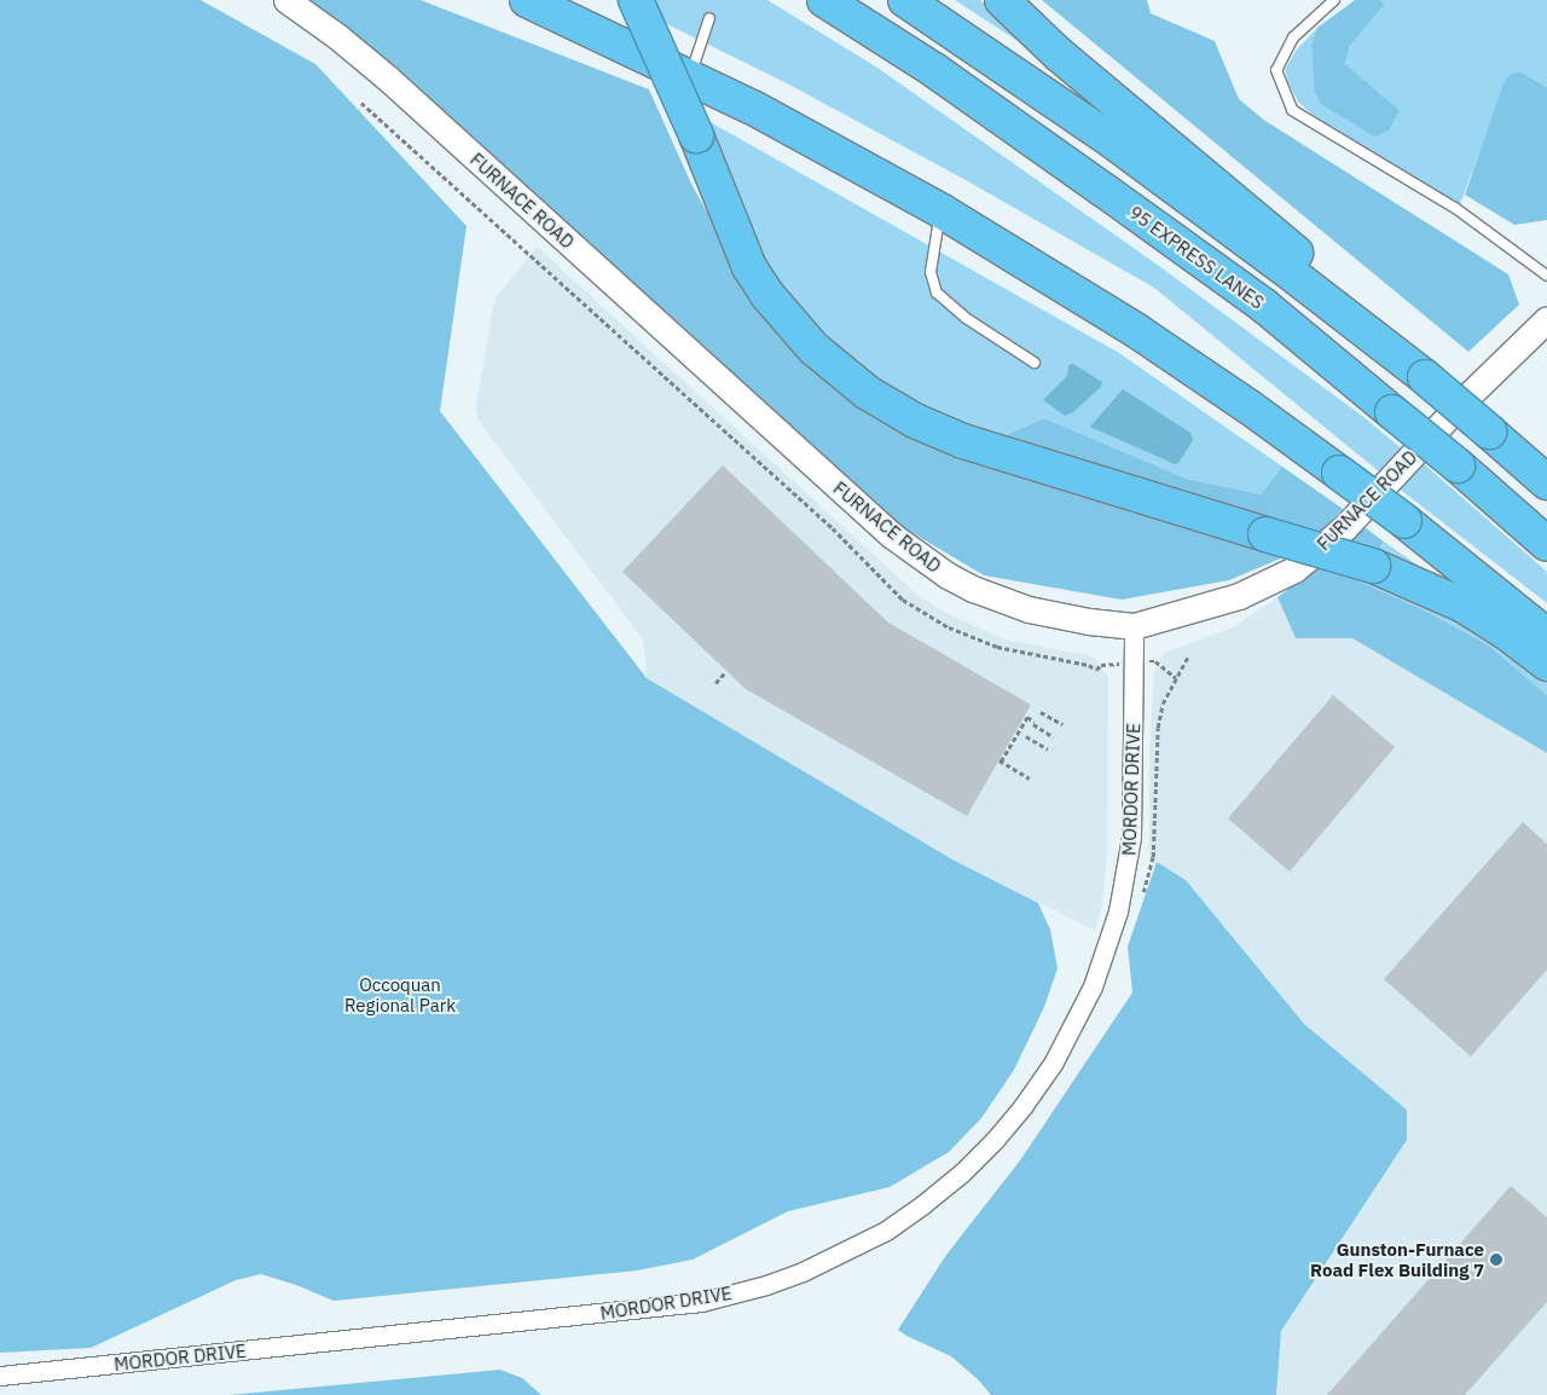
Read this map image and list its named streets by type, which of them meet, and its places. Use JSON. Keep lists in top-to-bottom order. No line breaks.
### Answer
{"streets":{"highway":["95 EXPRESS LANES"],"main road":["FURNACE ROAD"],"street":["MORDOR DRIVE"]},"crossings":[["FURNACE ROAD","MORDOR DRIVE"]],"parks":["Occoquan Regional Park"],"places":["Gunston-Furnace Road Flex Building 7"]}
